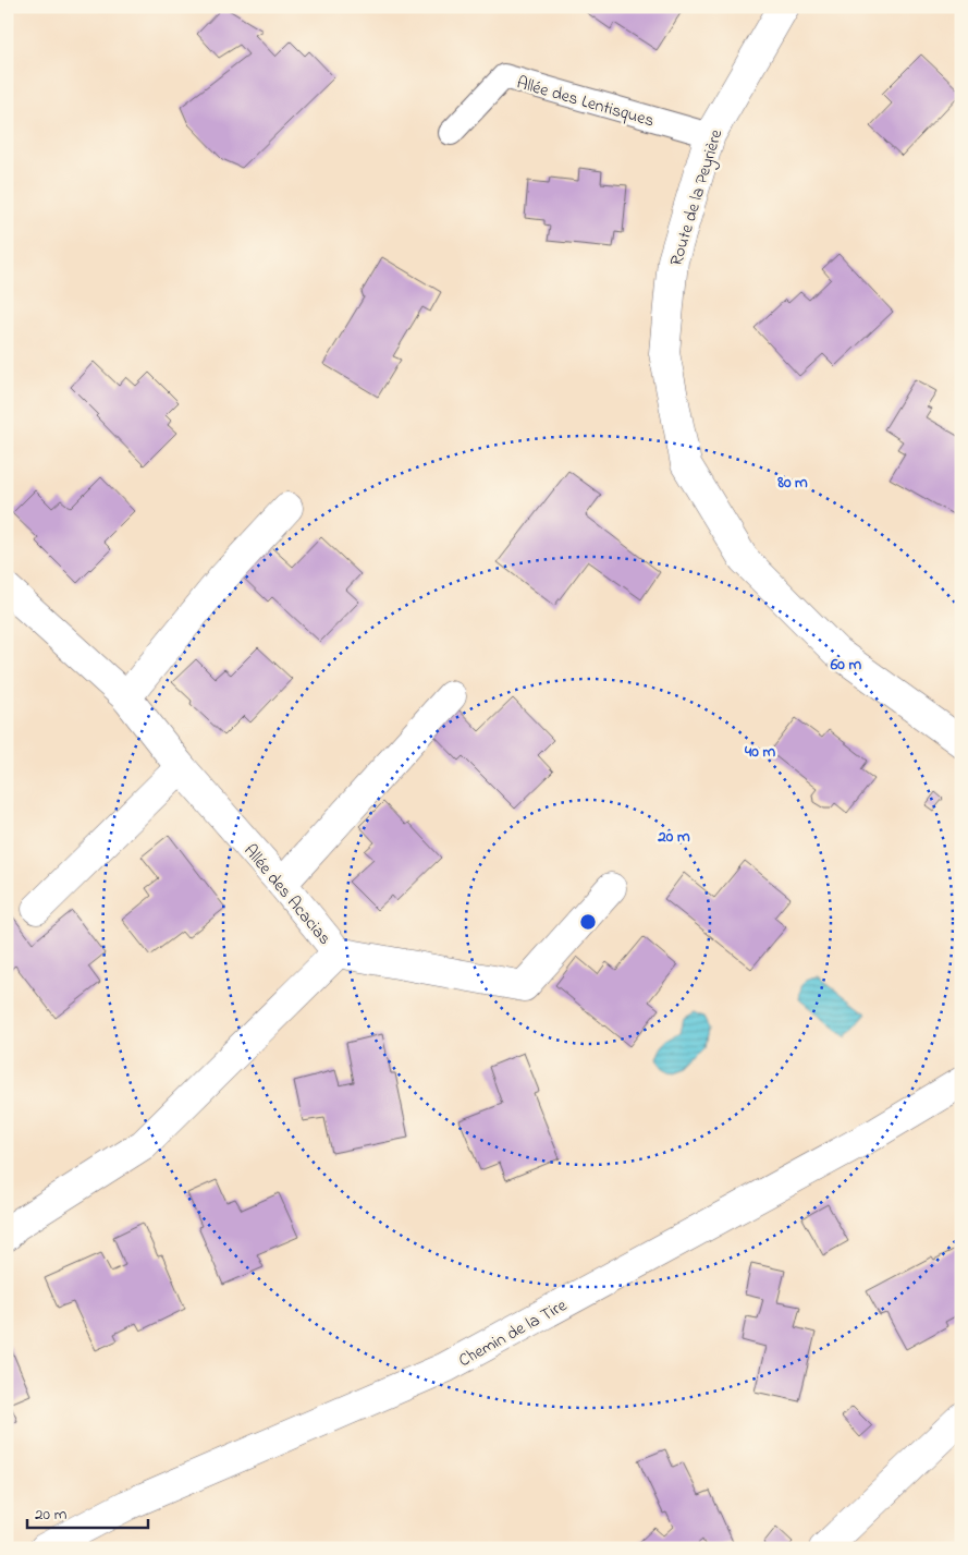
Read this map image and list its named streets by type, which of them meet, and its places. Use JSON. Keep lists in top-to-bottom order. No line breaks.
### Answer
{"streets":{"street":["Route de la Peyrière","Allée des Acacias","Chemin de la Tire"],"lane":["Allée des Lentisques"]},"crossings":[["Allée des Lentisques","Route de la Peyrière"]],"scale_bar":"20 m","rings":["80 m","60 m","40 m","20 m"]}
